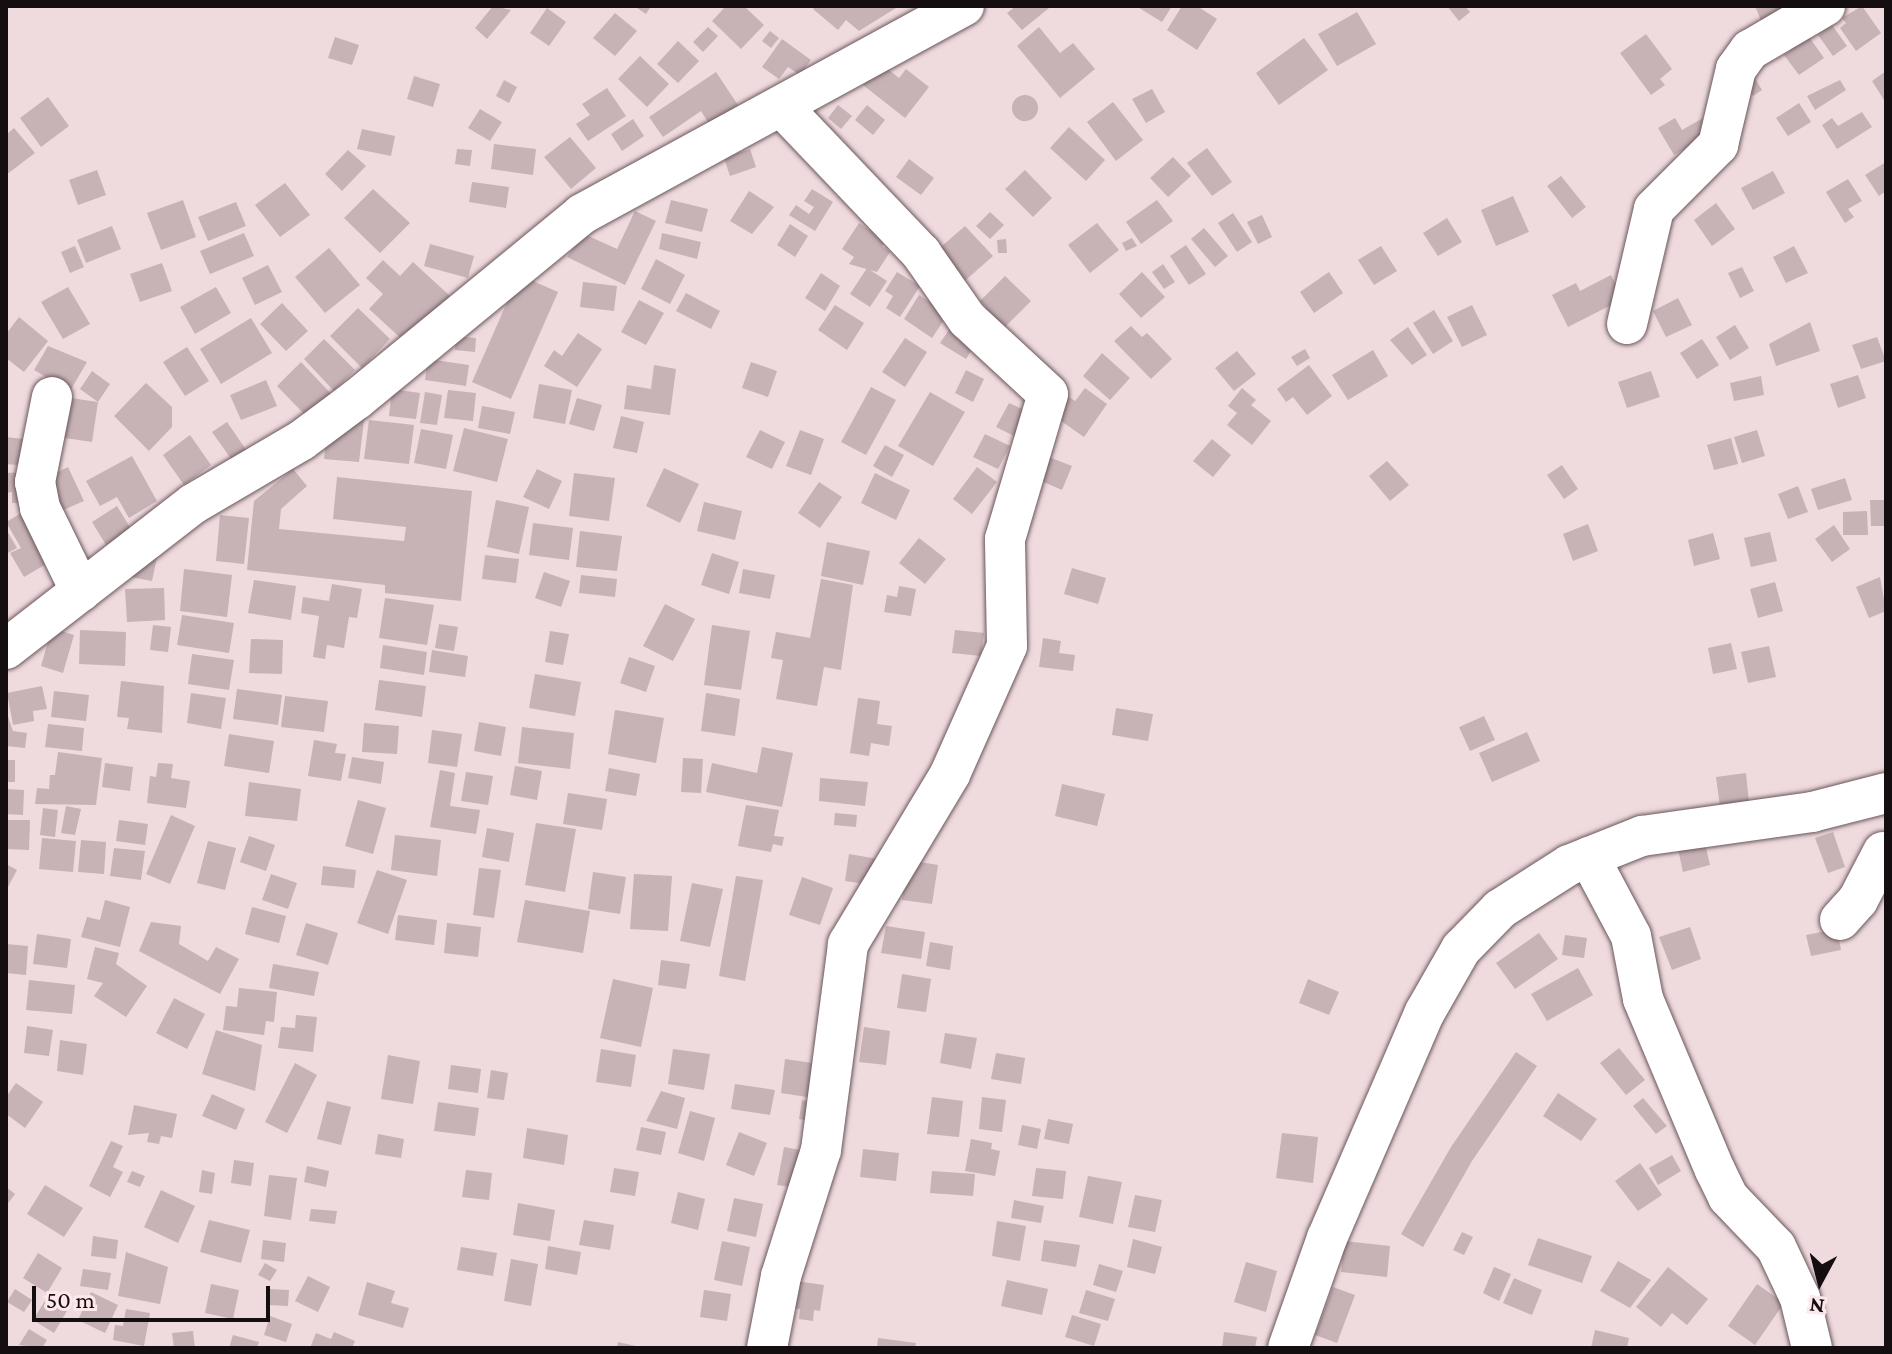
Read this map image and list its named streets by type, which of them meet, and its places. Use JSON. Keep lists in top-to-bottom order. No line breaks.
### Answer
{"scale_bar":"50 m","north":"bottom"}
